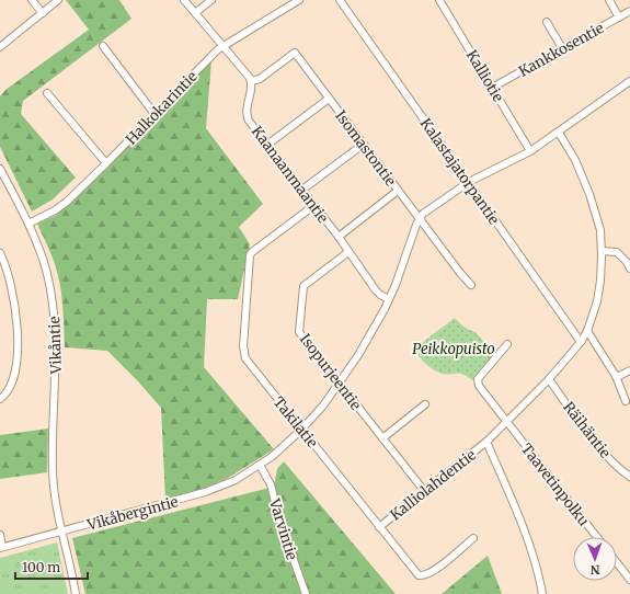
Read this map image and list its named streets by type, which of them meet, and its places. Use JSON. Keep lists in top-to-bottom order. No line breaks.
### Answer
{"streets":{"street":["Kankkosentie","Kalliotie","Halkokarintie","Isomastontie","Kalastajatorpantie","Kaanaanmaantie","Vikåntie","Isopurjeentie","Takilatie","Räihäntie","Kalliolahdentie","Taavetinpolku","Vikåbergintie","Varvintie"]},"crossings":[["Kankkosentie","Kalliotie"],["Halkokarintie","Vikåntie"],["Isomastontie","Kaanaanmaantie"],["Isomastontie","Vikåbergintie"],["Kalastajatorpantie","Kalliolahdentie"],["Kaanaanmaantie","Isopurjeentie"],["Kaanaanmaantie","Takilatie"],["Kaanaanmaantie","Vikåbergintie"],["Vikåntie","Vikåbergintie"],["Isopurjeentie","Kalliolahdentie"],["Isopurjeentie","Vikåbergintie"],["Takilatie","Kalliolahdentie"],["Takilatie","Vikåbergintie"],["Räihäntie","Kalliolahdentie"],["Kalliolahdentie","Taavetinpolku"],["Vikåbergintie","Varvintie"]],"parks":["Peikkopuisto"],"scale_bar":"100 m","north":"bottom"}
